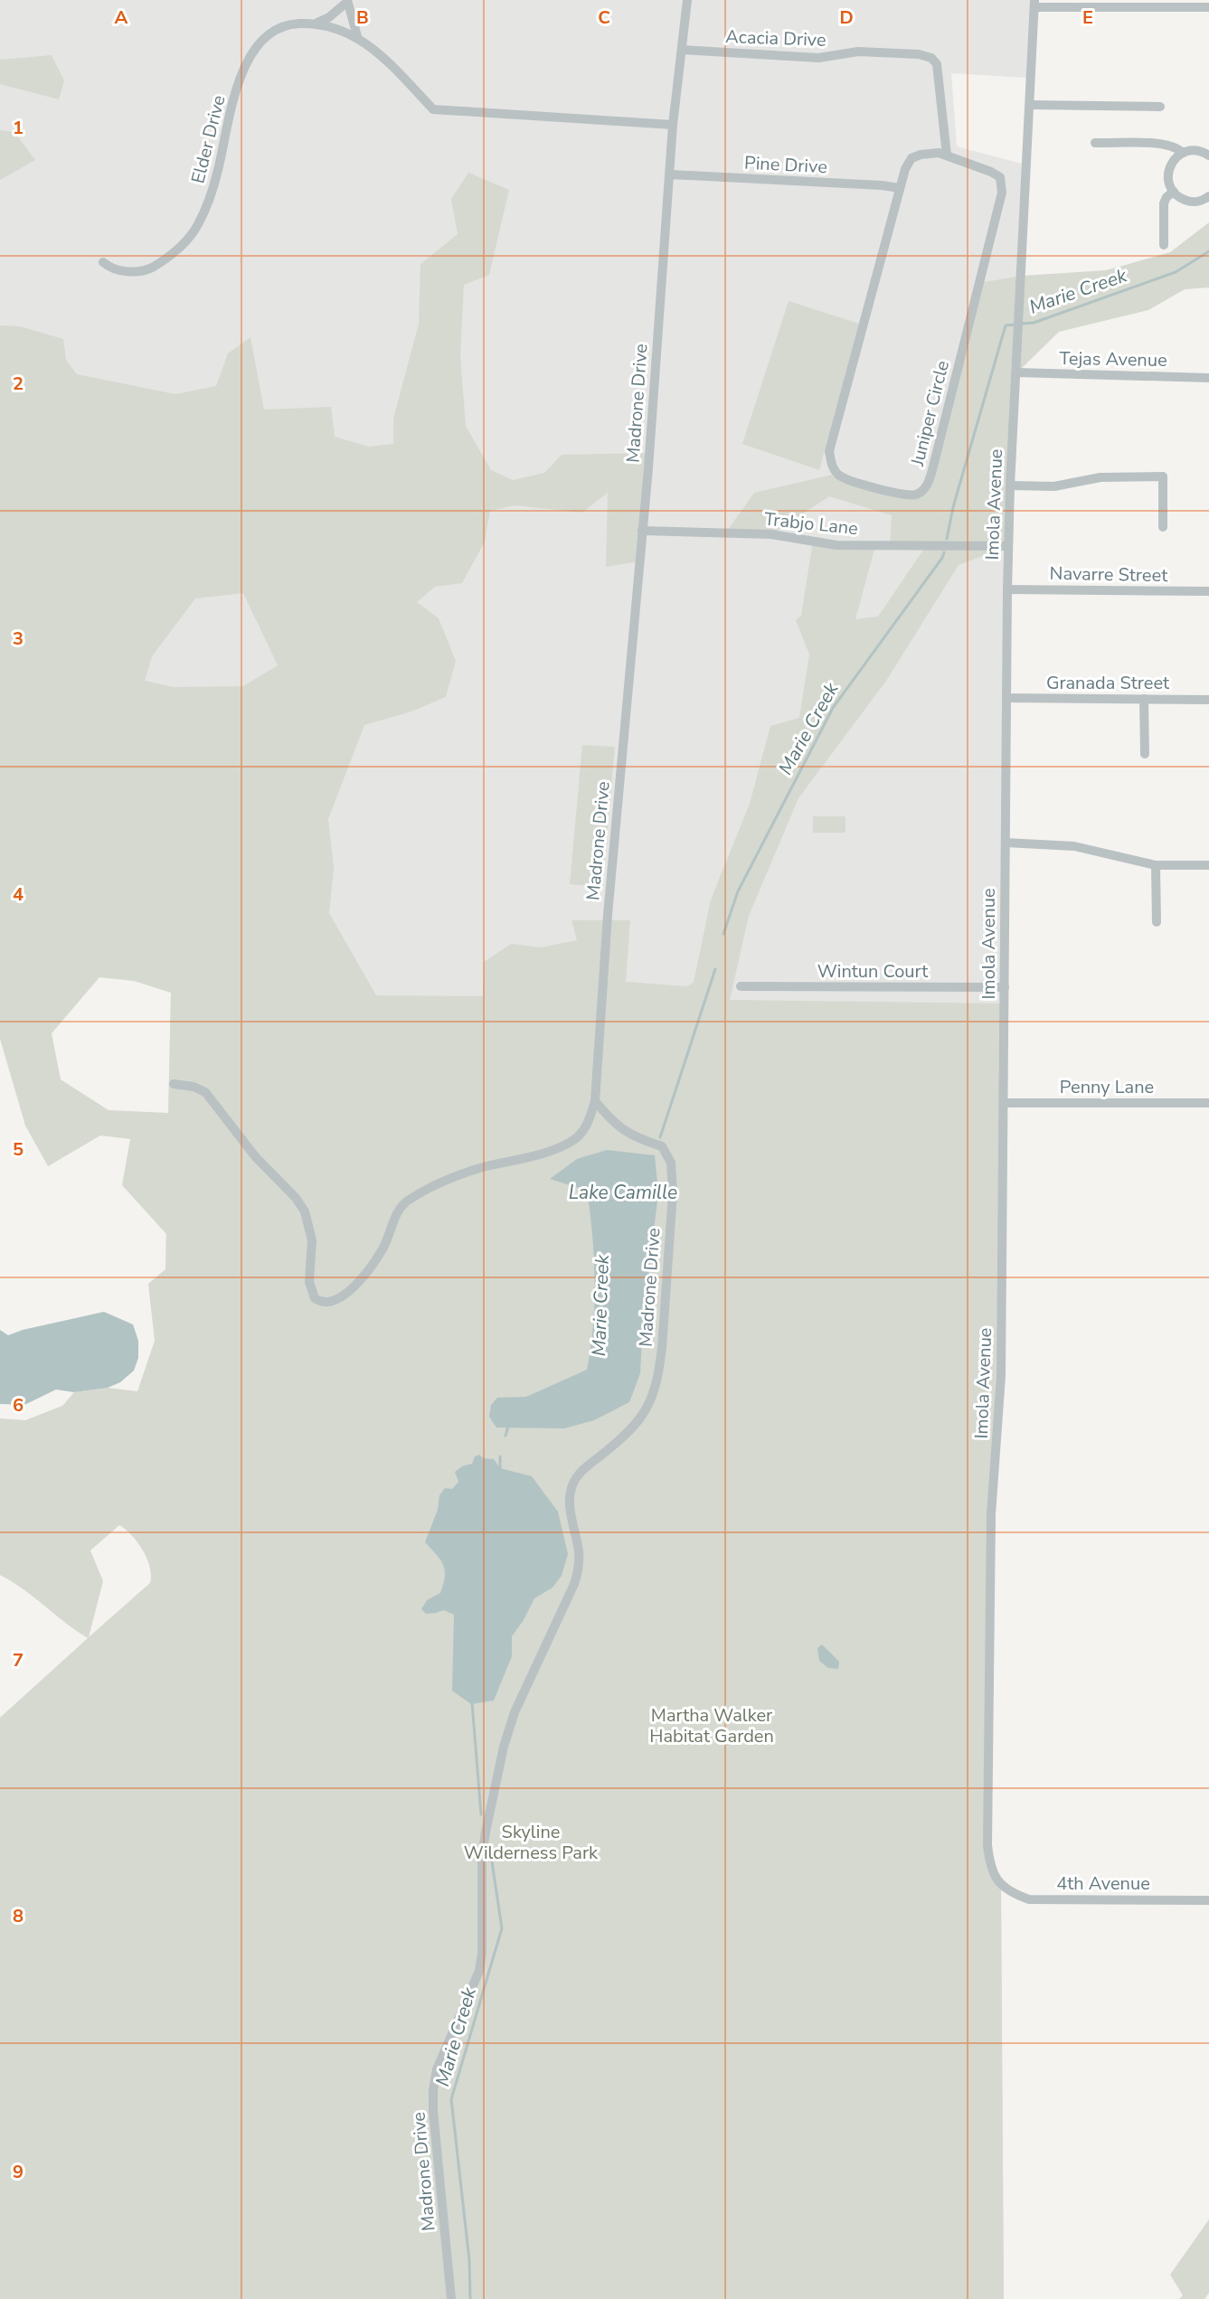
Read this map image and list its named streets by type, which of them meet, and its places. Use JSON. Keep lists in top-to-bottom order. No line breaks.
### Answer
{"streets":{"street":["Acacia Drive","Elder Drive","Pine Drive","Tejas Avenue","Madrone Drive","Juniper Circle","Imola Avenue","Trabjo Lane","Navarre Street","Granada Street","Wintun Court","Penny Lane","4th Avenue"]},"crossings":[["Acacia Drive","Madrone Drive"],["Acacia Drive","Juniper Circle"],["Elder Drive","Madrone Drive"],["Pine Drive","Madrone Drive"],["Pine Drive","Juniper Circle"],["Tejas Avenue","Imola Avenue"],["Madrone Drive","Trabjo Lane"],["Imola Avenue","Trabjo Lane"],["Imola Avenue","Navarre Street"],["Imola Avenue","Granada Street"],["Imola Avenue","Wintun Court"],["Imola Avenue","Penny Lane"],["Imola Avenue","4th Avenue"]],"water":["Marie Creek","Lake Camille"],"parks":["Martha Walker Habitat Garden","Skyline Wilderness Park"],"grid":{"columns":["A","B","C","D","E"],"rows":["1","2","3","4","5","6","7","8","9"]}}
